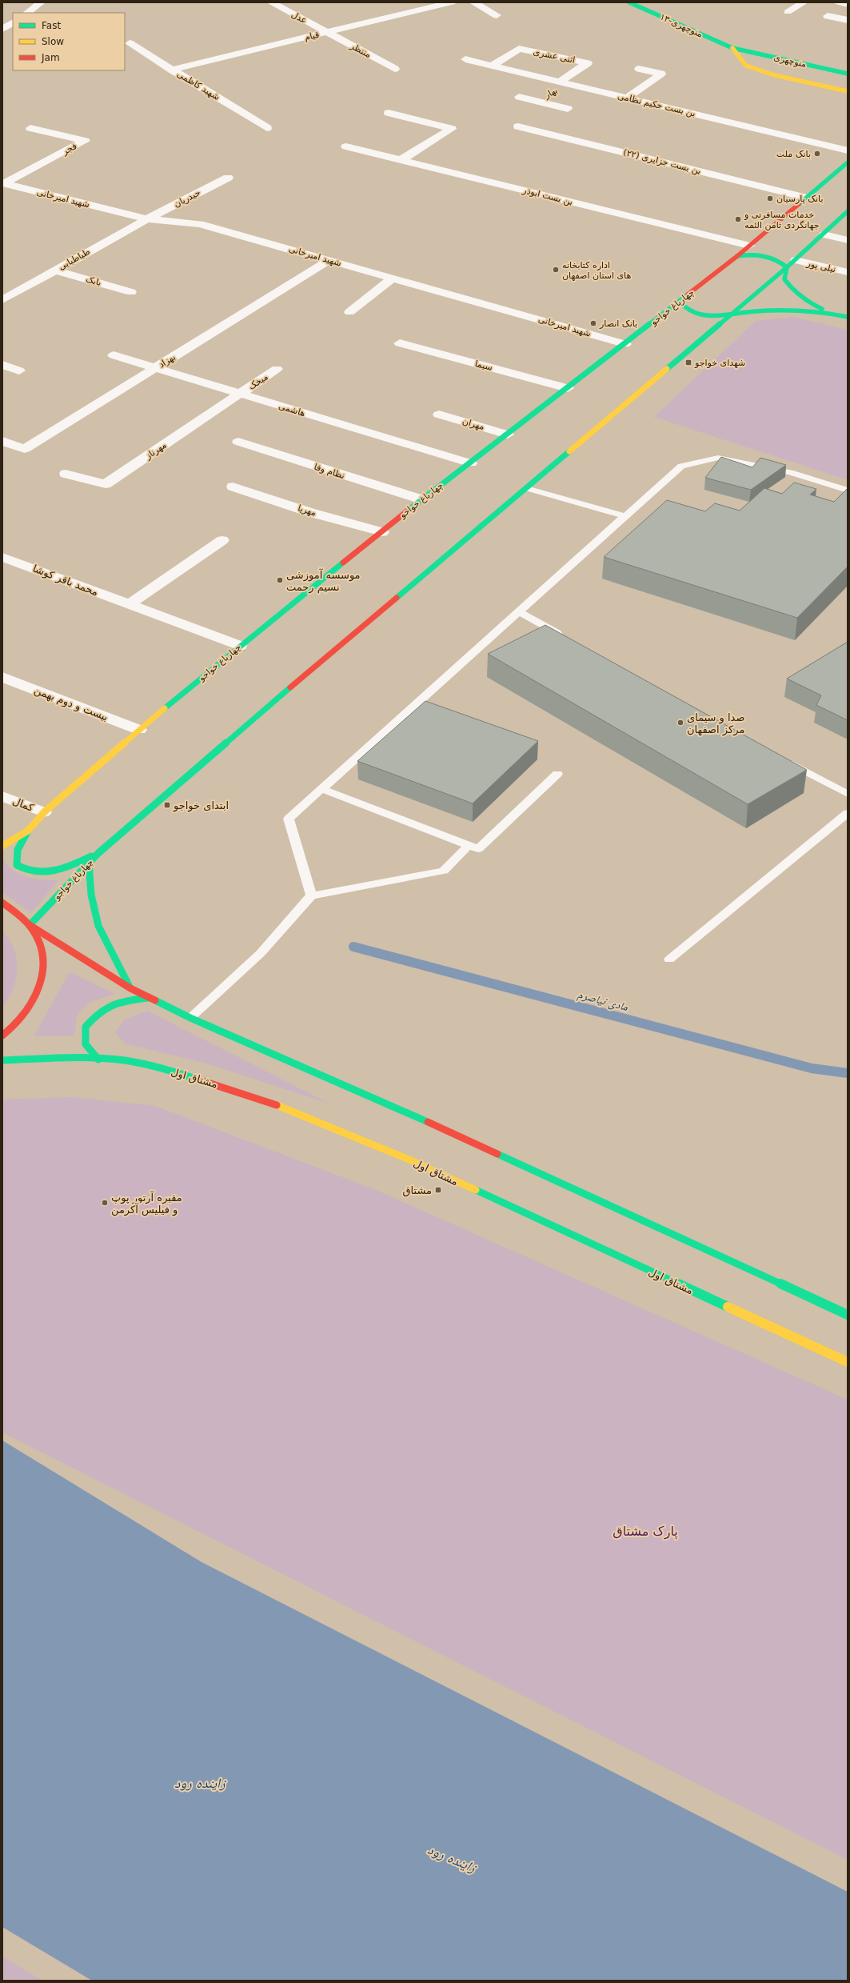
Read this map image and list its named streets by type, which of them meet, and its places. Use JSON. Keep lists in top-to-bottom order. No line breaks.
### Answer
{"streets":{"main road":["۱۳-منوچهری","منوچهری","چهارباغ خواجو","مشتاق اول"],"street":["عدل","قیام","منتظر","اثنی عشری","شهید کاظمی","بهار","بن بست حکیم نظامی","فجر","بن بست جزایری (۲۲)","بن بست ابوذر","شهید امیرخانی","حیدریان","طباطبایی","نیلی پور","بابک","بهزاد","سیما","میخک","هاشمی","مهران","مهرناز","نظام وفا","مهریا","محمد باقر کوشا","بیست و دوم بهمن","کمال"]},"crossings":[["عدل","قیام"],["عدل","منتظر"],["۱۳-منوچهری","منوچهری"],["قیام","منتظر"],["قیام","شهید کاظمی"],["اثنی عشری","بهار"],["اثنی عشری","بن بست حکیم نظامی"],["بهار","بن بست حکیم نظامی"],["فجر","شهید امیرخانی"],["بن بست جزایری (۲۲)","چهارباغ خواجو"],["بن بست ابوذر","چهارباغ خواجو"],["شهید امیرخانی","حیدریان"],["شهید امیرخانی","طباطبایی"],["شهید امیرخانی","چهارباغ خواجو"],["شهید امیرخانی","بهزاد"],["حیدریان","طباطبایی"],["طباطبایی","بابک"],["نیلی پور","چهارباغ خواجو"],["چهارباغ خواجو","سیما"],["چهارباغ خواجو","هاشمی"],["چهارباغ خواجو","مهران"],["چهارباغ خواجو","نظام وفا"],["چهارباغ خواجو","مهریا"],["چهارباغ خواجو","محمد باقر کوشا"],["چهارباغ خواجو","بیست و دوم بهمن"],["چهارباغ خواجو","کمال"],["بهزاد","هاشمی"],["میخک","هاشمی"],["میخک","مهرناز"],["هاشمی","مهرناز"]],"water":["مادی نیاصرم","زاینده رود"],"parks":["پارک مشتاق"],"places":{"other":["بانک ملت","بانک پارسیان","خدمات مسافرتی و جهانگردی ثامن الئمه","اداره کتابخانه های استان اصفهان","بانک انصار","موسسه آموزشی نسیم رحمت","صدا و سیمای مرکز اصفهان","مقبره آرتور پوپ و فیلیس آکرمن"],"transit":["شهدای خواجو","ابتدای خواجو","مشتاق"]},"legend":["Fast","Slow","Jam"]}
